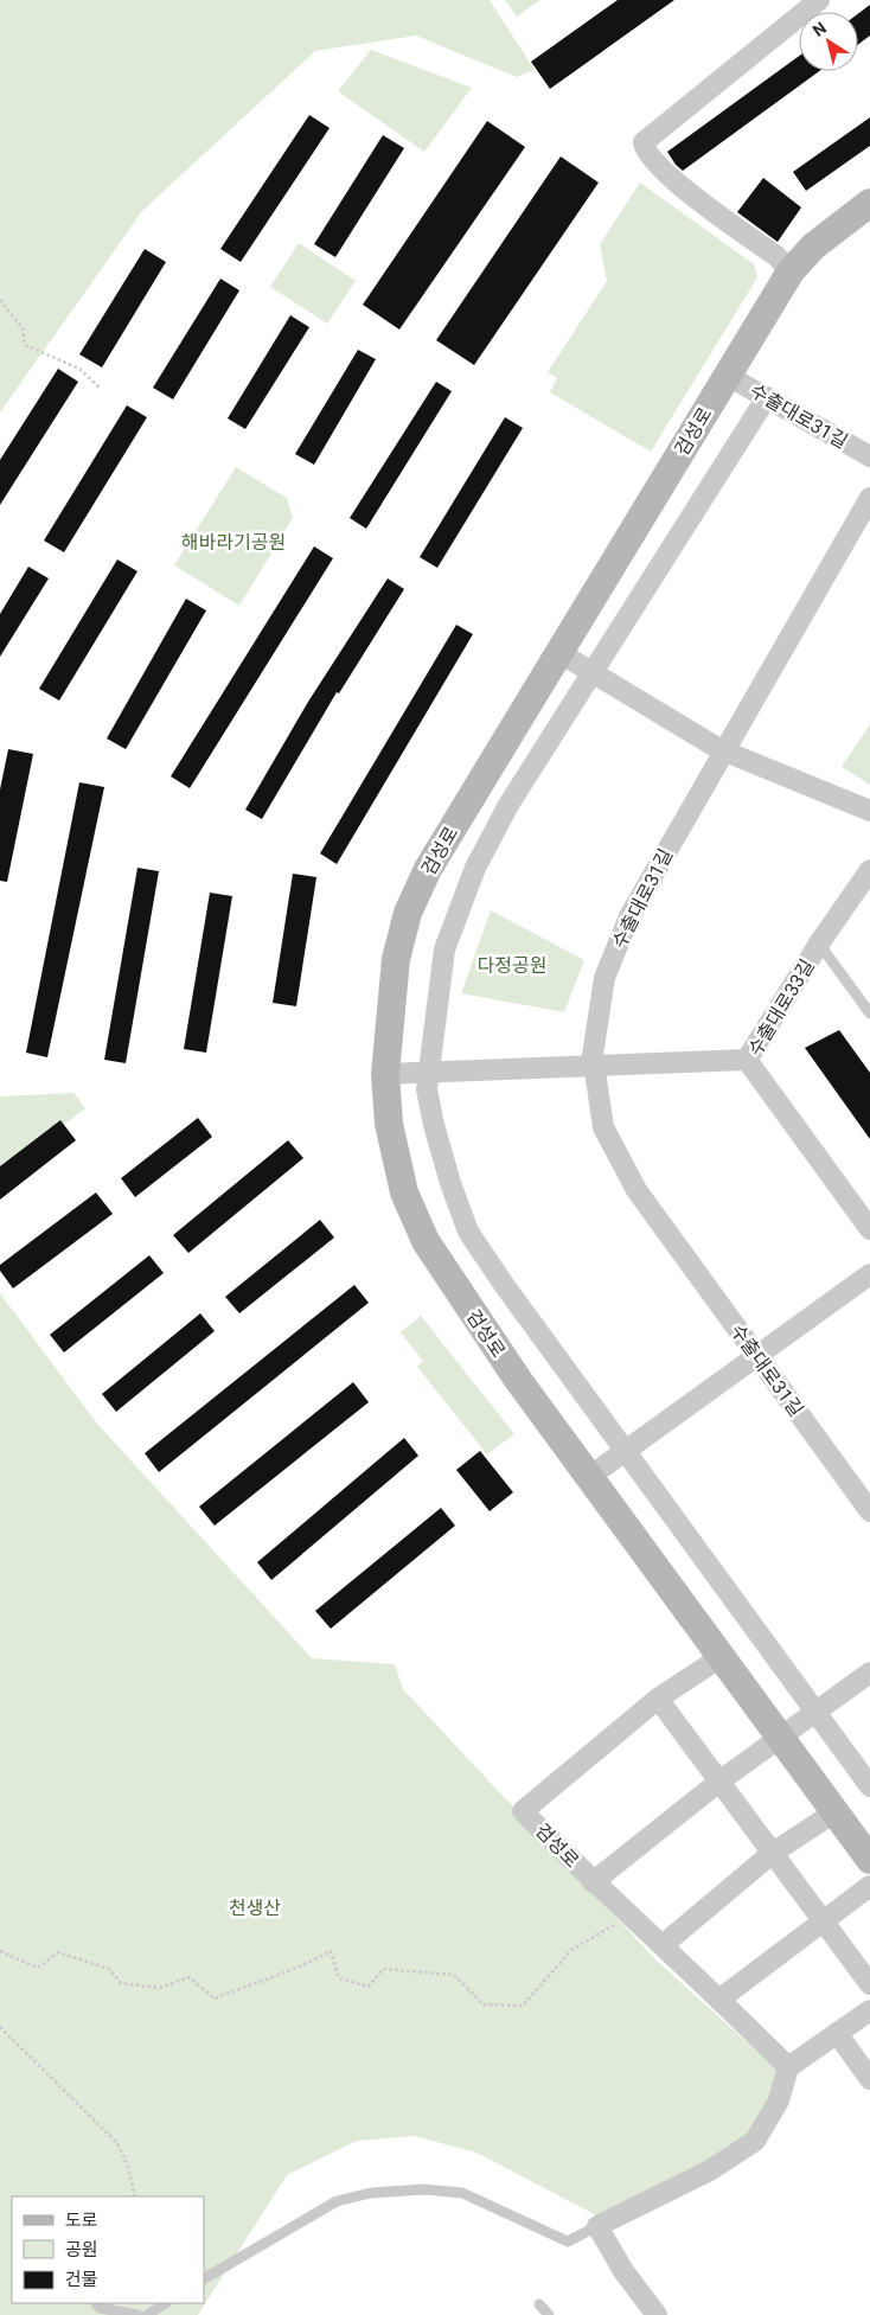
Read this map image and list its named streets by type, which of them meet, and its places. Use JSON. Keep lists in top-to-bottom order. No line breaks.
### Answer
{"streets":{"street":["수출대로31길","검성로","수출대로33길"]},"crossings":[["수출대로31길","검성로"]],"parks":["해바라기공원","다정공원","천생산"],"legend":["도로","공원","건물"],"north":"top left"}
